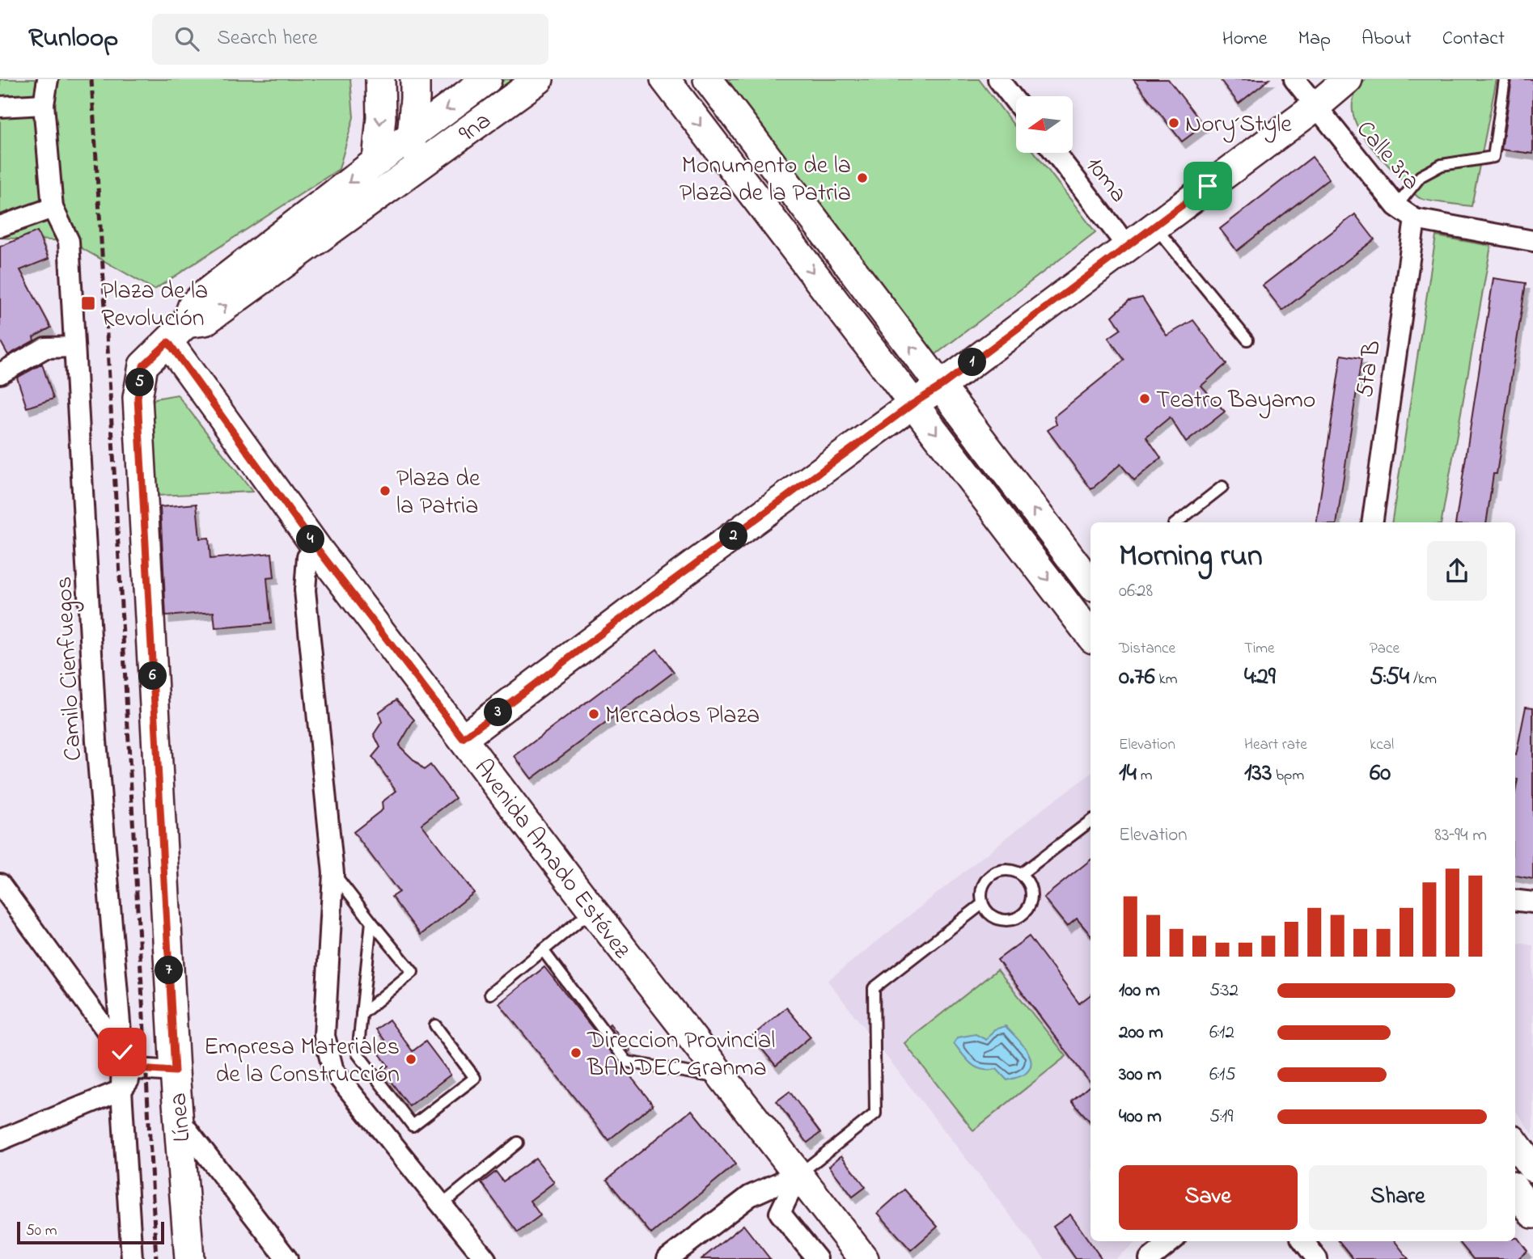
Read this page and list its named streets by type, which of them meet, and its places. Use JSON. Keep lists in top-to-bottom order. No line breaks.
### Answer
{"streets":{"main road":["9na","Avenida Amado Estévez","Línea"],"street":["Calle 3ra","10ma","5ta B","Camilo Cienfuegos"]},"crossings":[["9na","Avenida Amado Estévez"],["9na","Línea"],["Calle 3ra","5ta B"],["Avenida Amado Estévez","Línea"]],"places":{"other":["Nory´Style","Monumento de la Plaza de la Patria","Teatro Bayamo","Plaza de la Patria","Mercados Plaza","Direccion Provincial BANDEC Granma","Empresa Materiales de la Construcción"],"transit":["Plaza de la Revolución"]},"scale_bar":"50 m","north":"left","page":{"header":"Runloop","search":"Search here","nav":["Home","Map","About","Contact"],"pins":["1","5","2","4","6","3","7"],"heading":["Morning run","06:28"],"stats":[["Distance","0.76 km"],["Time","4:29"],["Pace","5:54 /km"],["Elevation","14 m"],["Heart rate","133 bpm"],["kcal","60"]],"chart":["Elevation","83–94 m"],"list":[{"name":"100 m","note":"5:32"},{"name":"200 m","note":"6:12"},{"name":"300 m","note":"6:15"},{"name":"400 m","note":"5:19"}],"buttons":["Save","Share"],"scale":"50 m"}}
